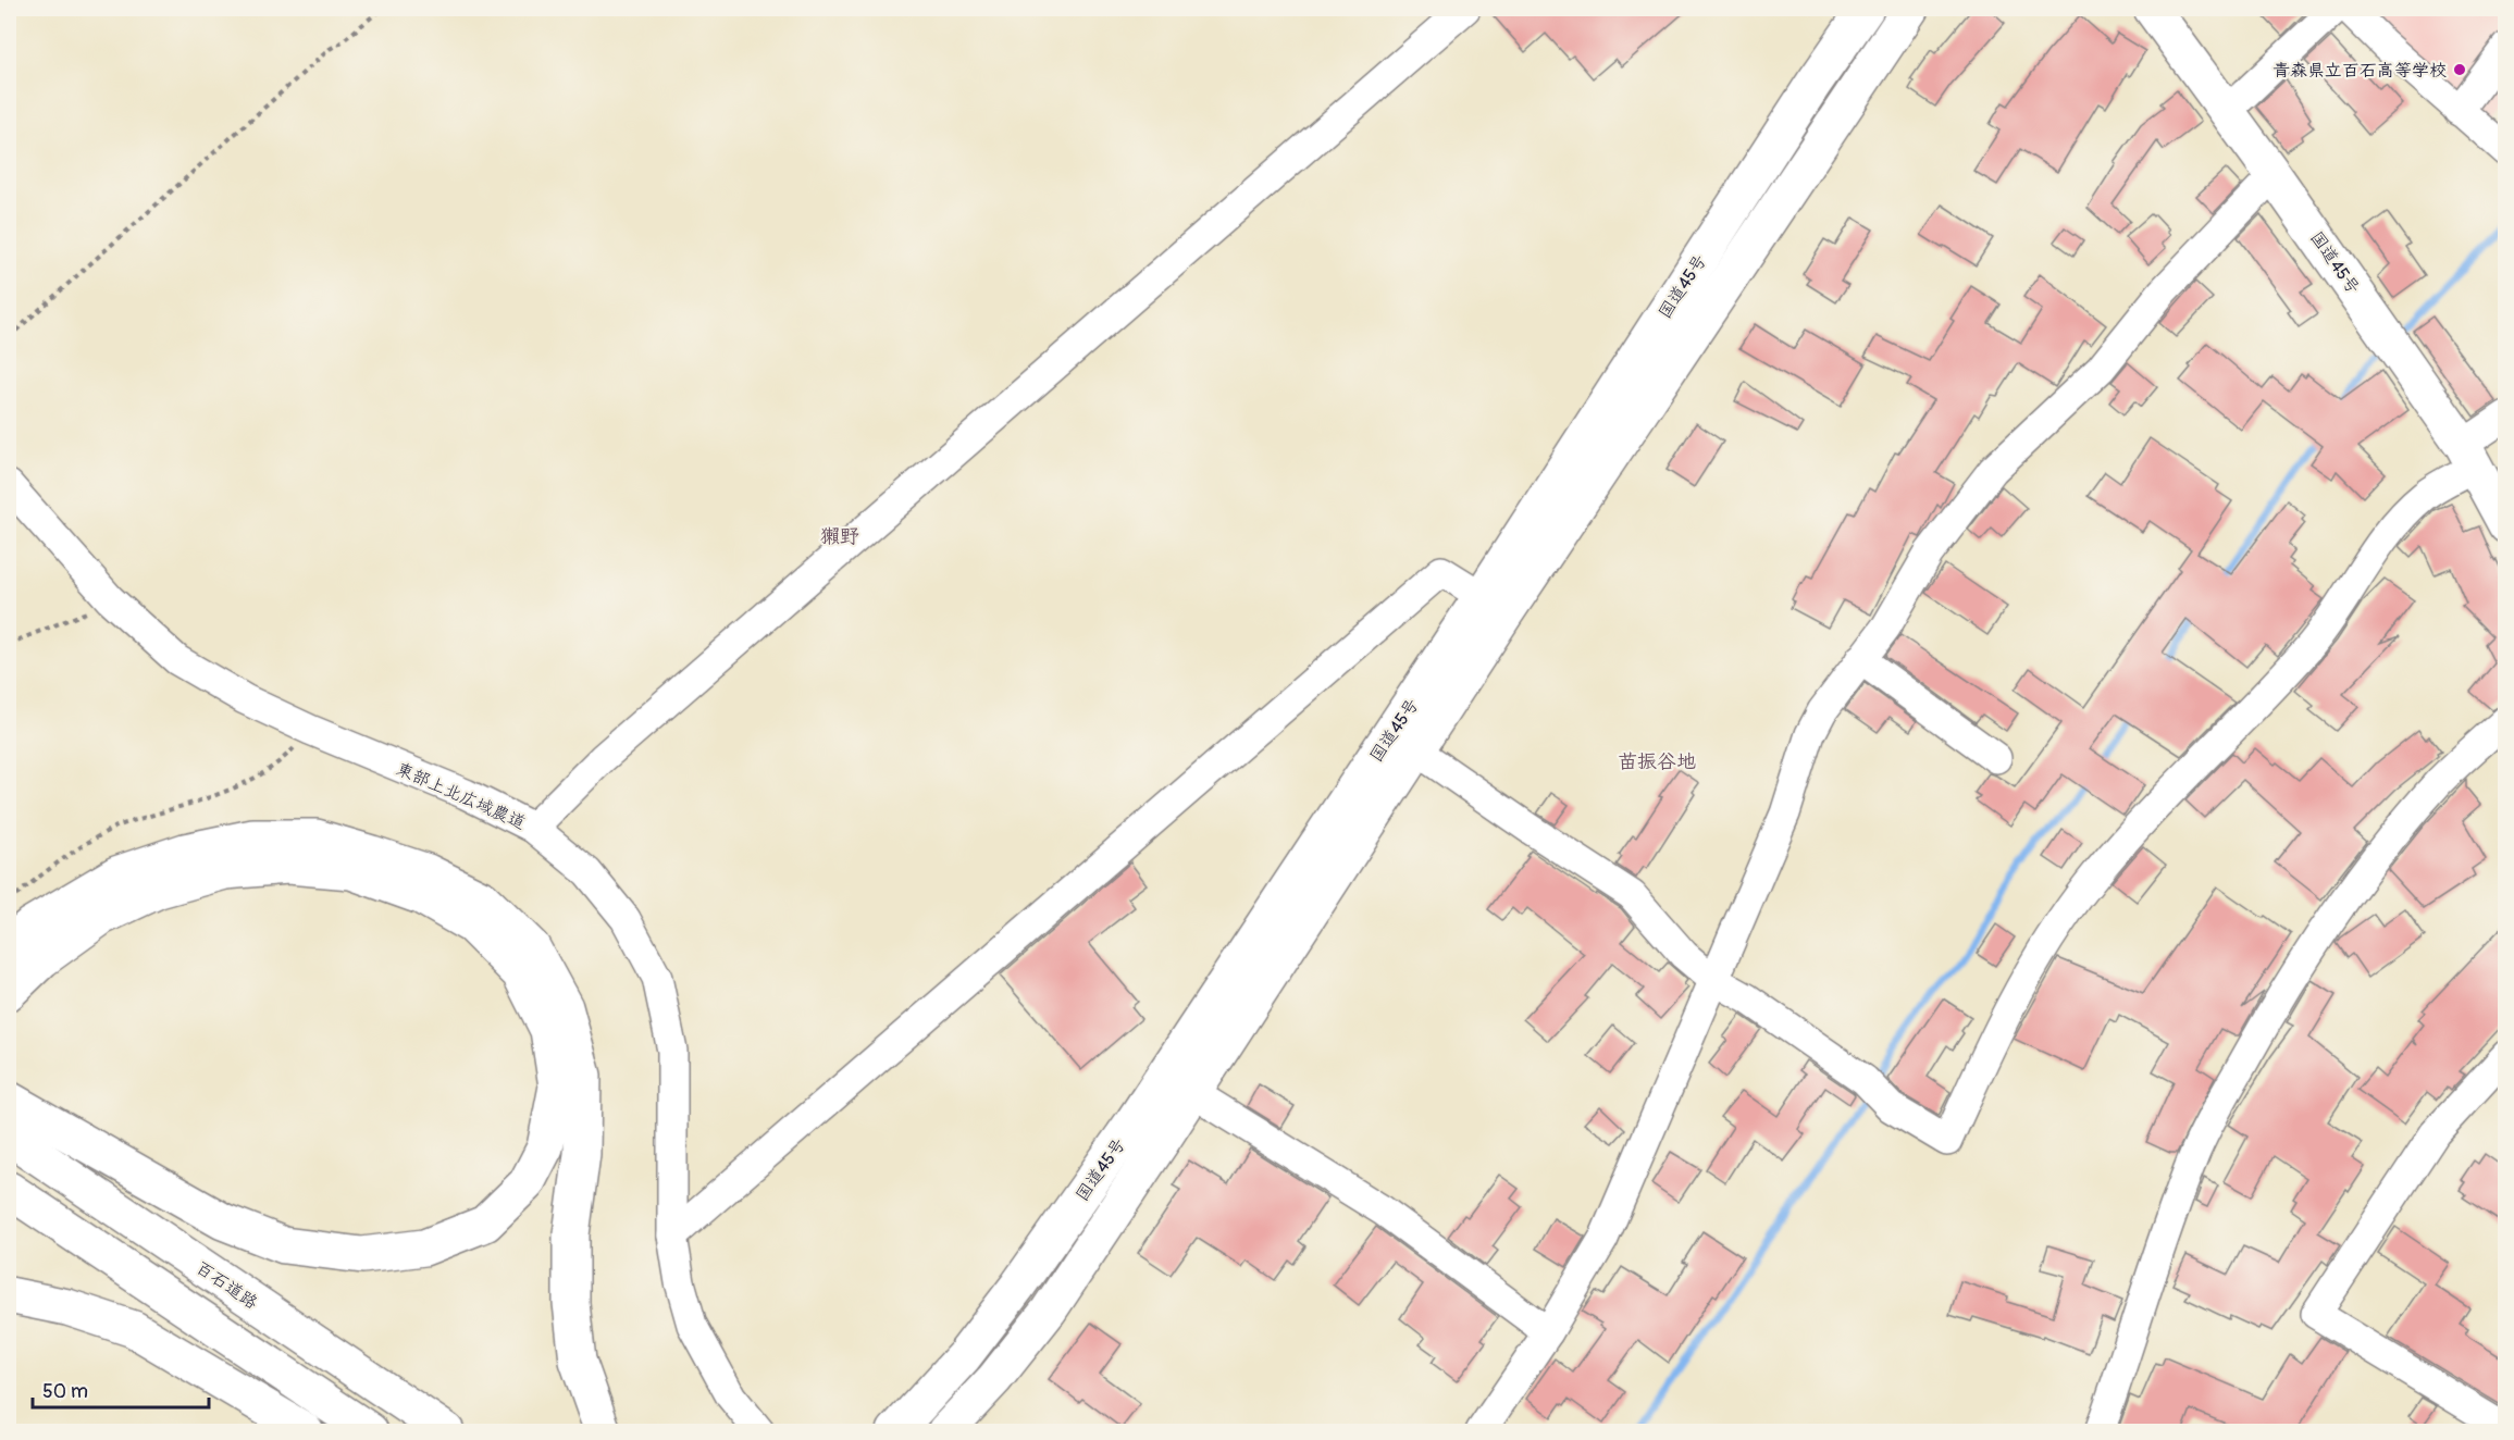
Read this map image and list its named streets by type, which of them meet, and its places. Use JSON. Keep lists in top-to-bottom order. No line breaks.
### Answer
{"streets":{"highway":["国道45号","百石道路"],"street":["東部上北広域農道"]},"districts":["獺野","苗振谷地"],"places":["青森県立百石高等学校"],"scale_bar":"50 m"}
